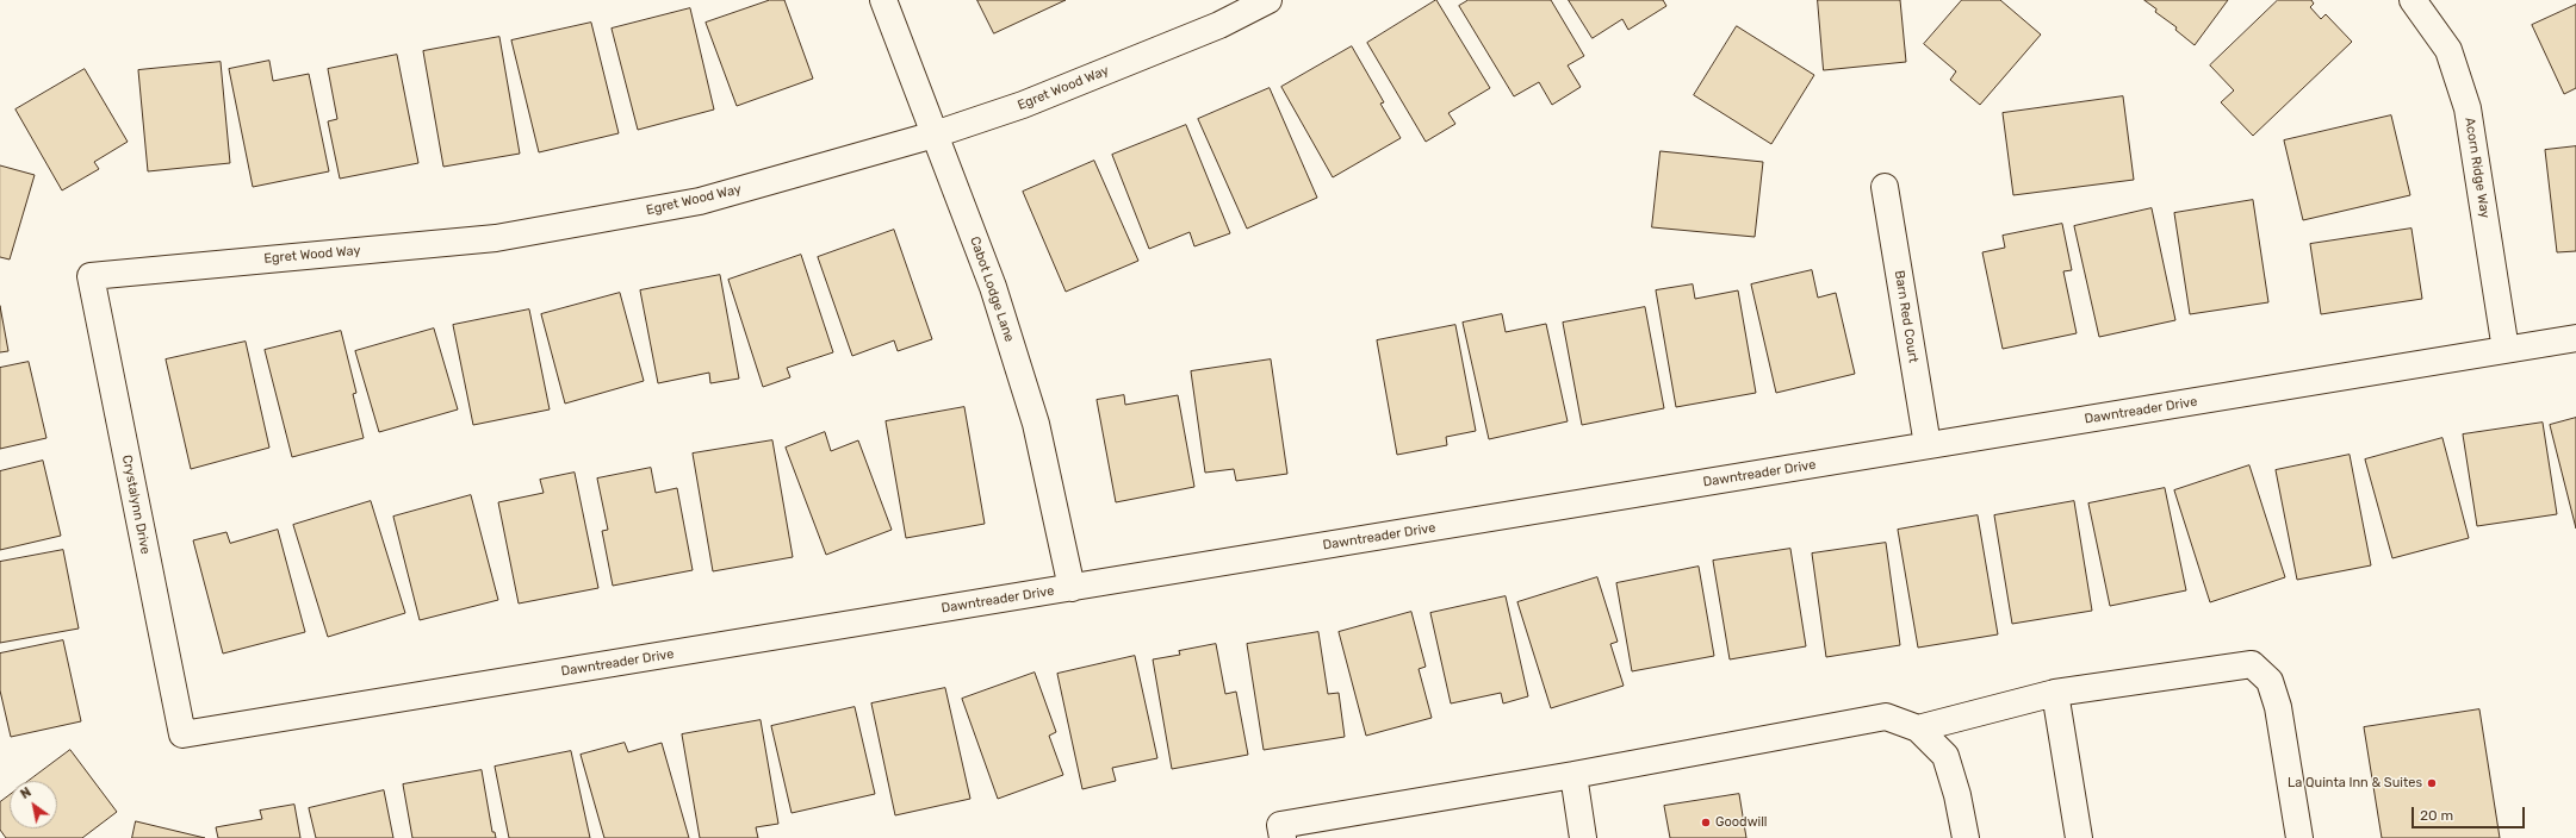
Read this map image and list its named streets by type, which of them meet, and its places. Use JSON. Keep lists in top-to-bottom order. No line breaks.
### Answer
{"streets":{"street":["Egret Wood Way","Acorn Ridge Way","Cabot Lodge Lane","Barn Red Court","Dawntreader Drive","Crystalynn Drive"]},"crossings":[["Egret Wood Way","Cabot Lodge Lane"],["Egret Wood Way","Crystalynn Drive"],["Acorn Ridge Way","Dawntreader Drive"],["Cabot Lodge Lane","Dawntreader Drive"],["Barn Red Court","Dawntreader Drive"],["Dawntreader Drive","Crystalynn Drive"]],"places":["La Quinta Inn & Suites","Goodwill"],"scale_bar":"20 m","north":"top left"}
